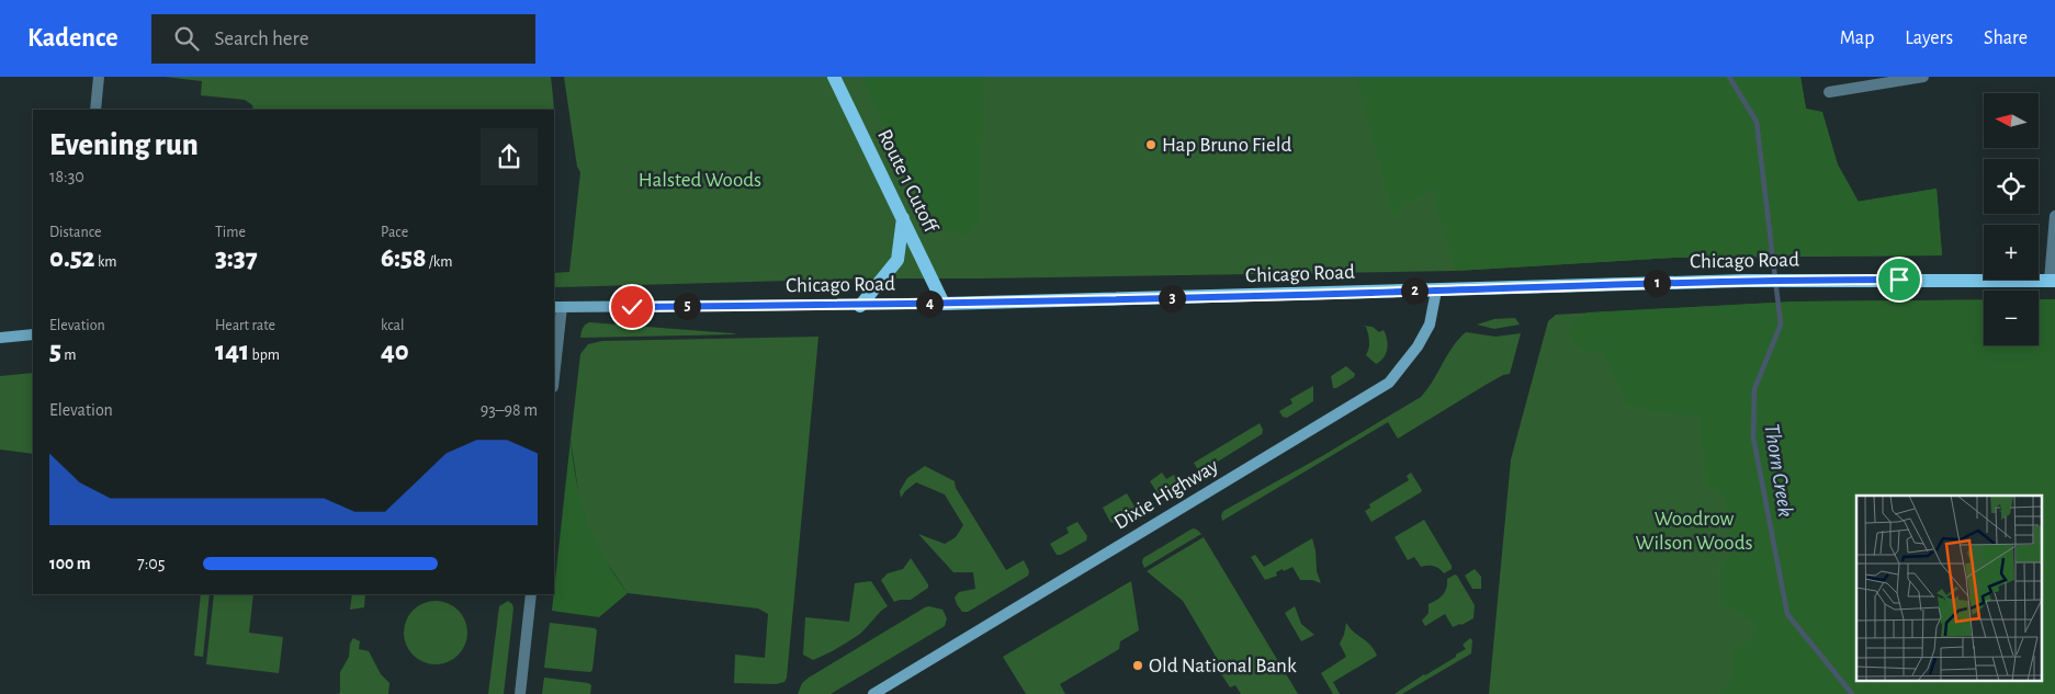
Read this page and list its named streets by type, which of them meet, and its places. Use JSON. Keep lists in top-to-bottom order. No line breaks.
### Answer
{"streets":{"main road":["Route 1 Cutoff","Chicago Road","Dixie Highway"]},"crossings":[["Route 1 Cutoff","Chicago Road"],["Chicago Road","Dixie Highway"]],"water":["Thorn Creek"],"parks":["Halsted Woods","Woodrow Wilson Woods"],"places":["Hap Bruno Field","Old National Bank"],"north":"left","page":{"header":"Kadence","search":"Search here","nav":["Map","Layers","Share"],"map_buttons":["+","−"],"heading":["Evening run","18:30"],"stats":[["Distance","0.52 km"],["Time","3:37"],["Pace","6:58 /km"],["Elevation","5 m"],["Heart rate","141 bpm"],["kcal","40"]],"pins":["1","2","3","4","5"],"chart":["Elevation","93–98 m"],"list":[{"name":"100 m","note":"7:05"}]}}
